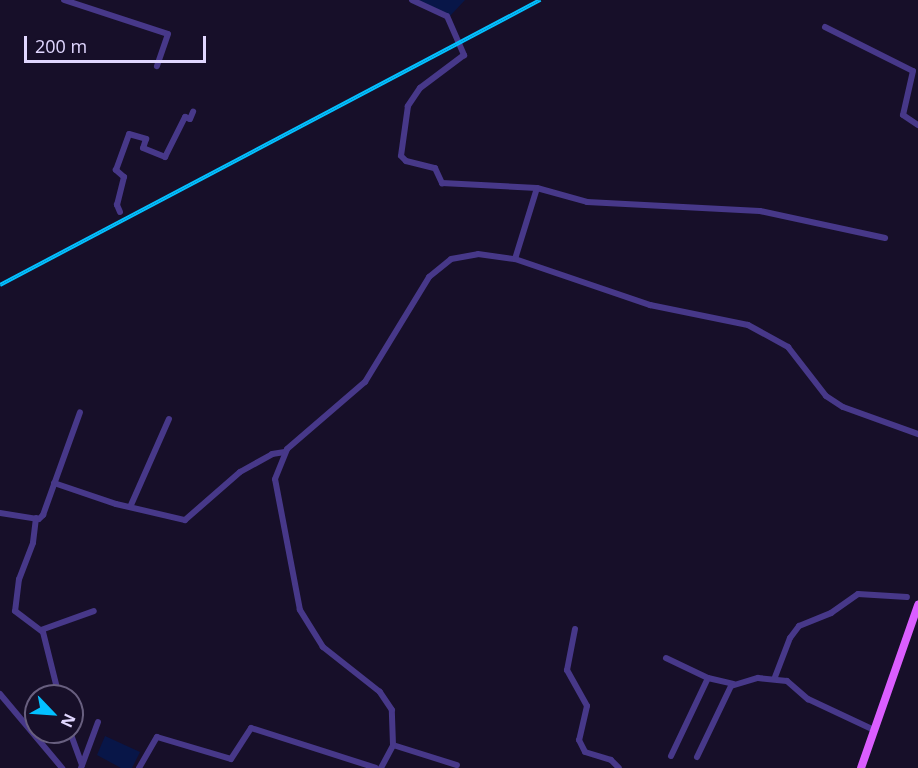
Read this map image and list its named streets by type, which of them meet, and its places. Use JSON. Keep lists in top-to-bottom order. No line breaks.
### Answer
{"scale_bar":"200 m","north":"bottom right"}
